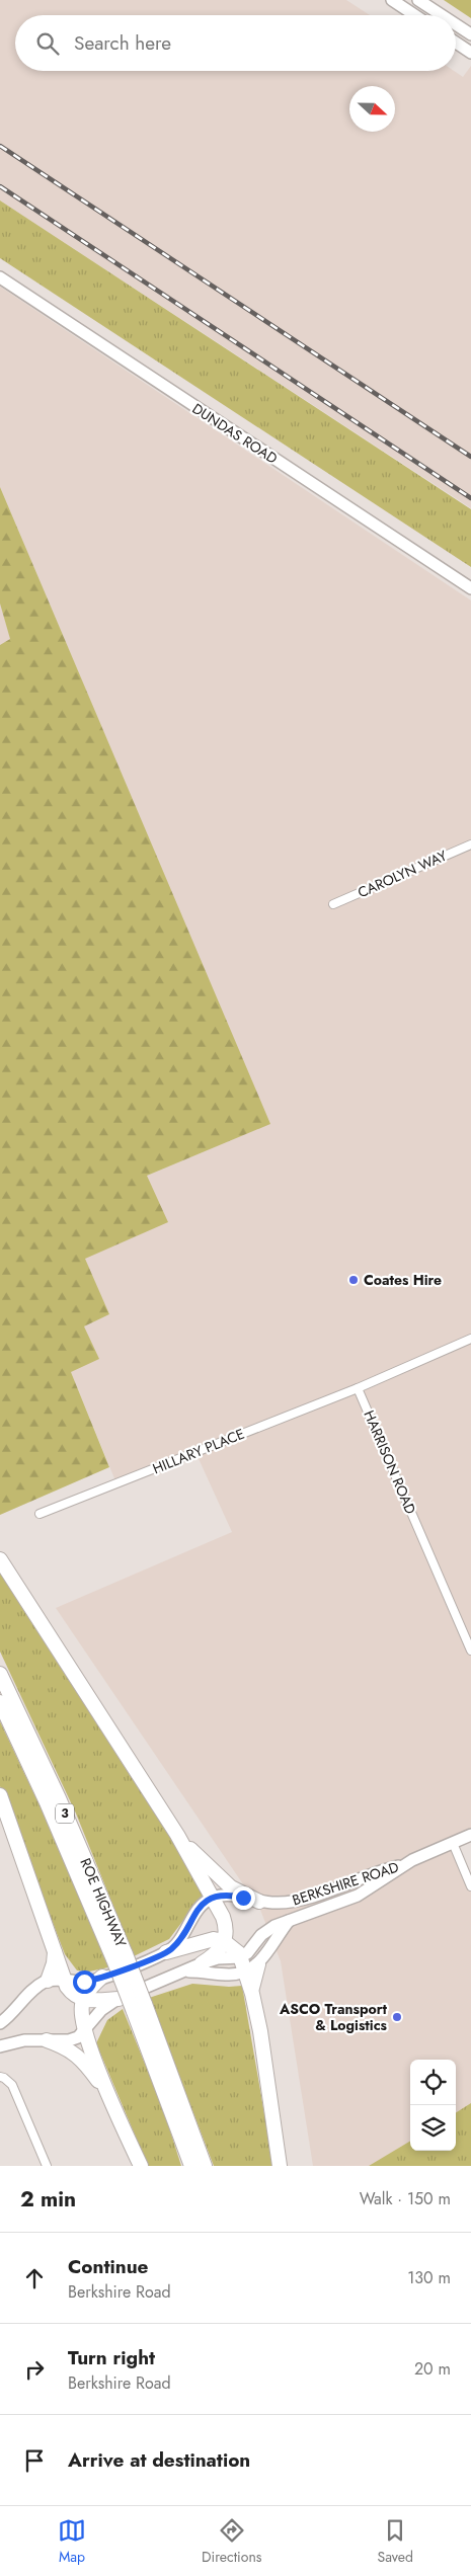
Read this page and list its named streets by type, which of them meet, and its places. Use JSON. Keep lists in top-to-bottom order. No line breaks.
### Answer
{"streets":{"highway":["3","ROE HIGHWAY"],"main road":["DUNDAS ROAD","BERKSHIRE ROAD"],"street":["CAROLYN WAY","HILLARY PLACE","HARRISON ROAD"]},"crossings":[["HILLARY PLACE","HARRISON ROAD"]],"places":["Coates Hire","ASCO Transport & Logistics"],"north":"right","page":{"search":"Search here","heading":["2 min","Walk · 150 m"],"list":[["Continue","Berkshire Road","130 m"],["Turn right","Berkshire Road","20 m"],"Arrive at destination"],"nav":["Map","Directions","Saved"]}}
